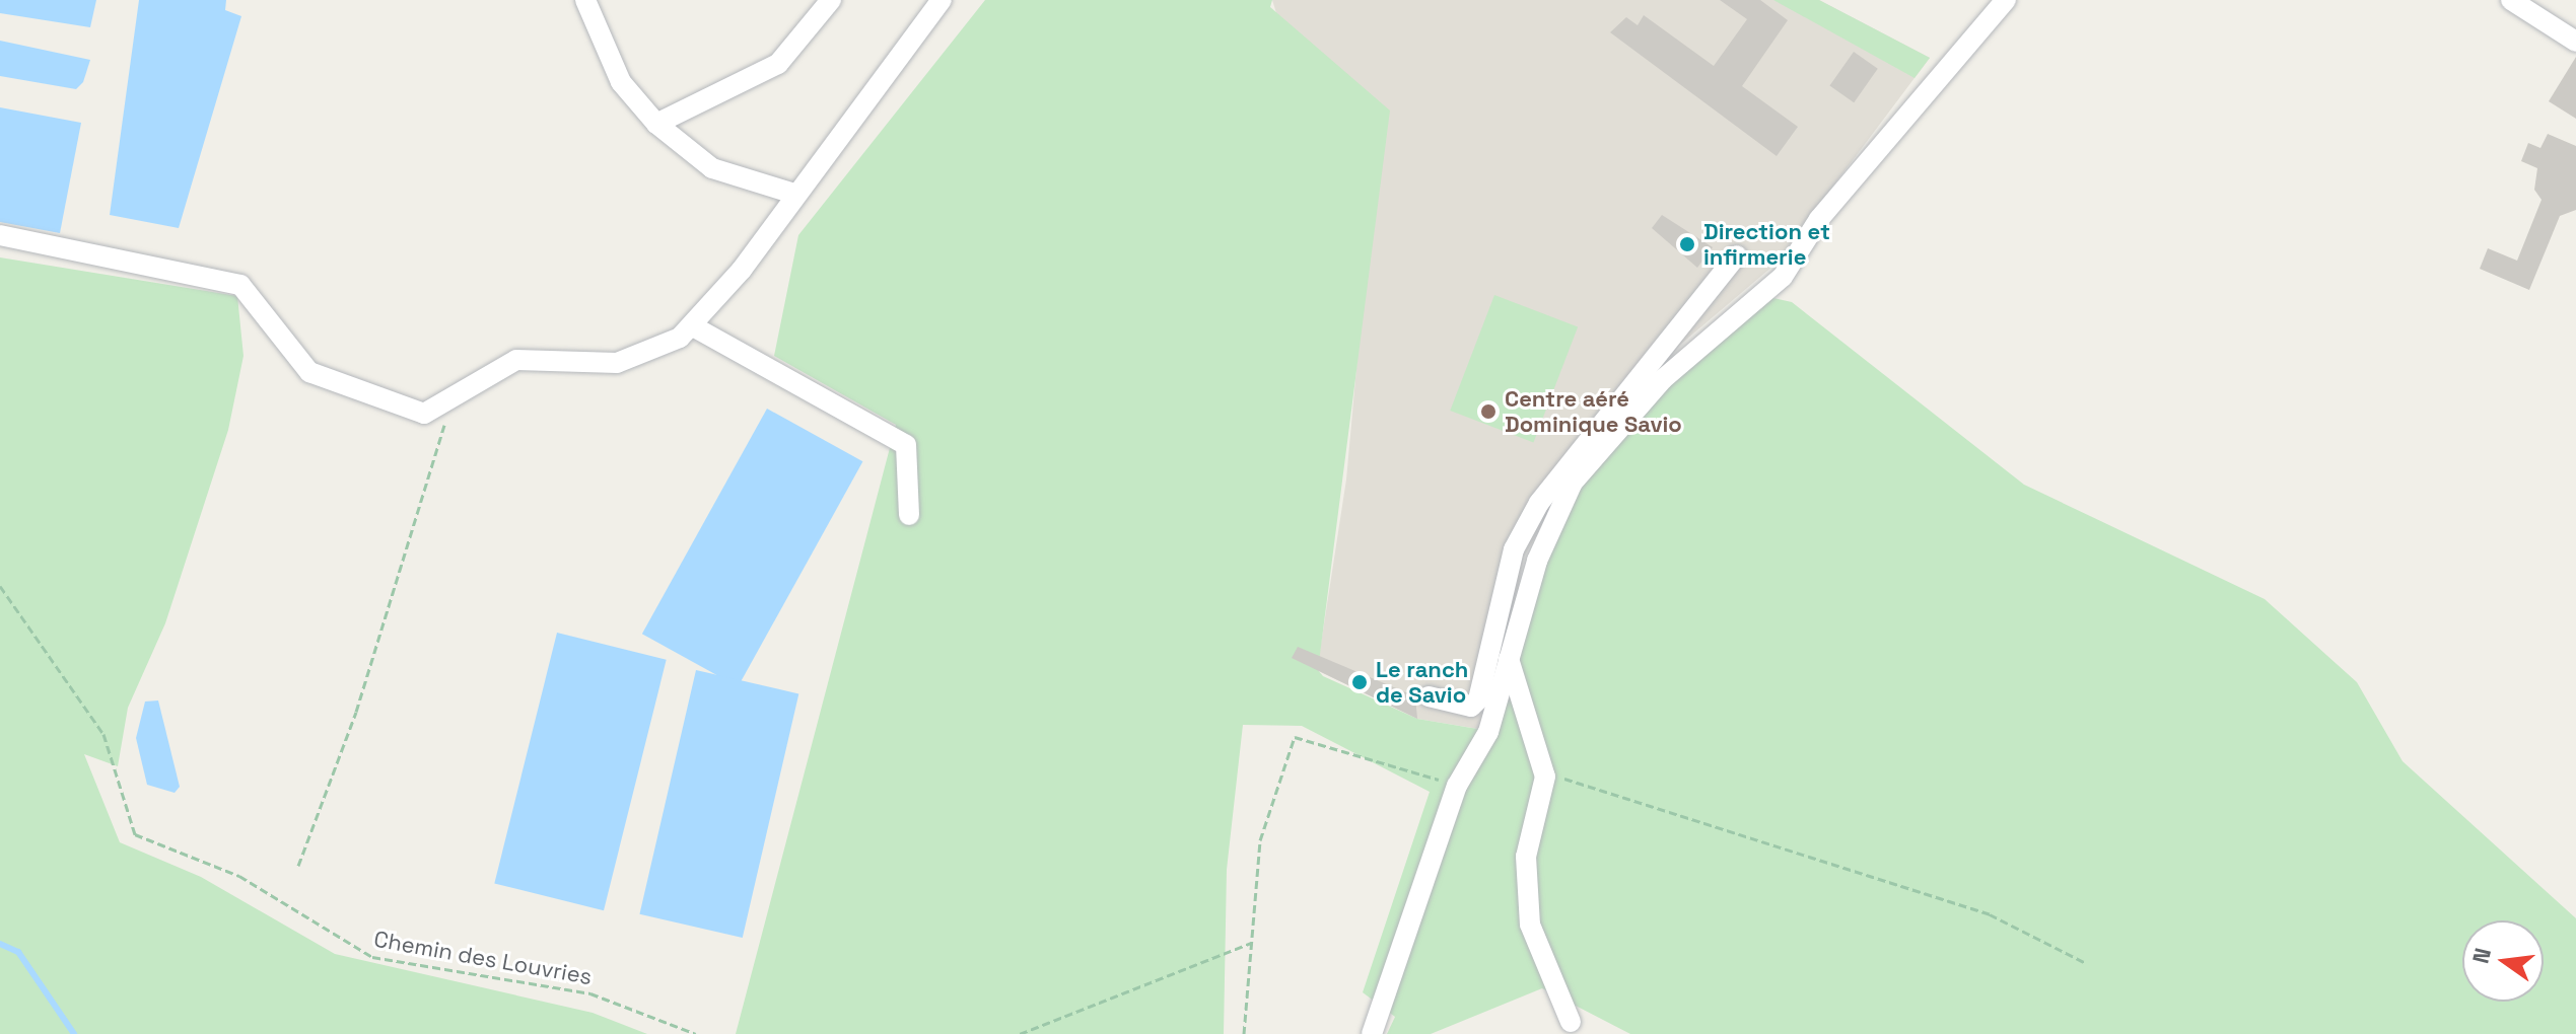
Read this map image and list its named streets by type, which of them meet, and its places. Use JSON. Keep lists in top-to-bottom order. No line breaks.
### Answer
{"streets":{"path":["Chemin des Louvries"]},"places":["Direction et infirmerie","Centre aéré Dominique Savio","Le ranch de Savio"],"north":"left"}
